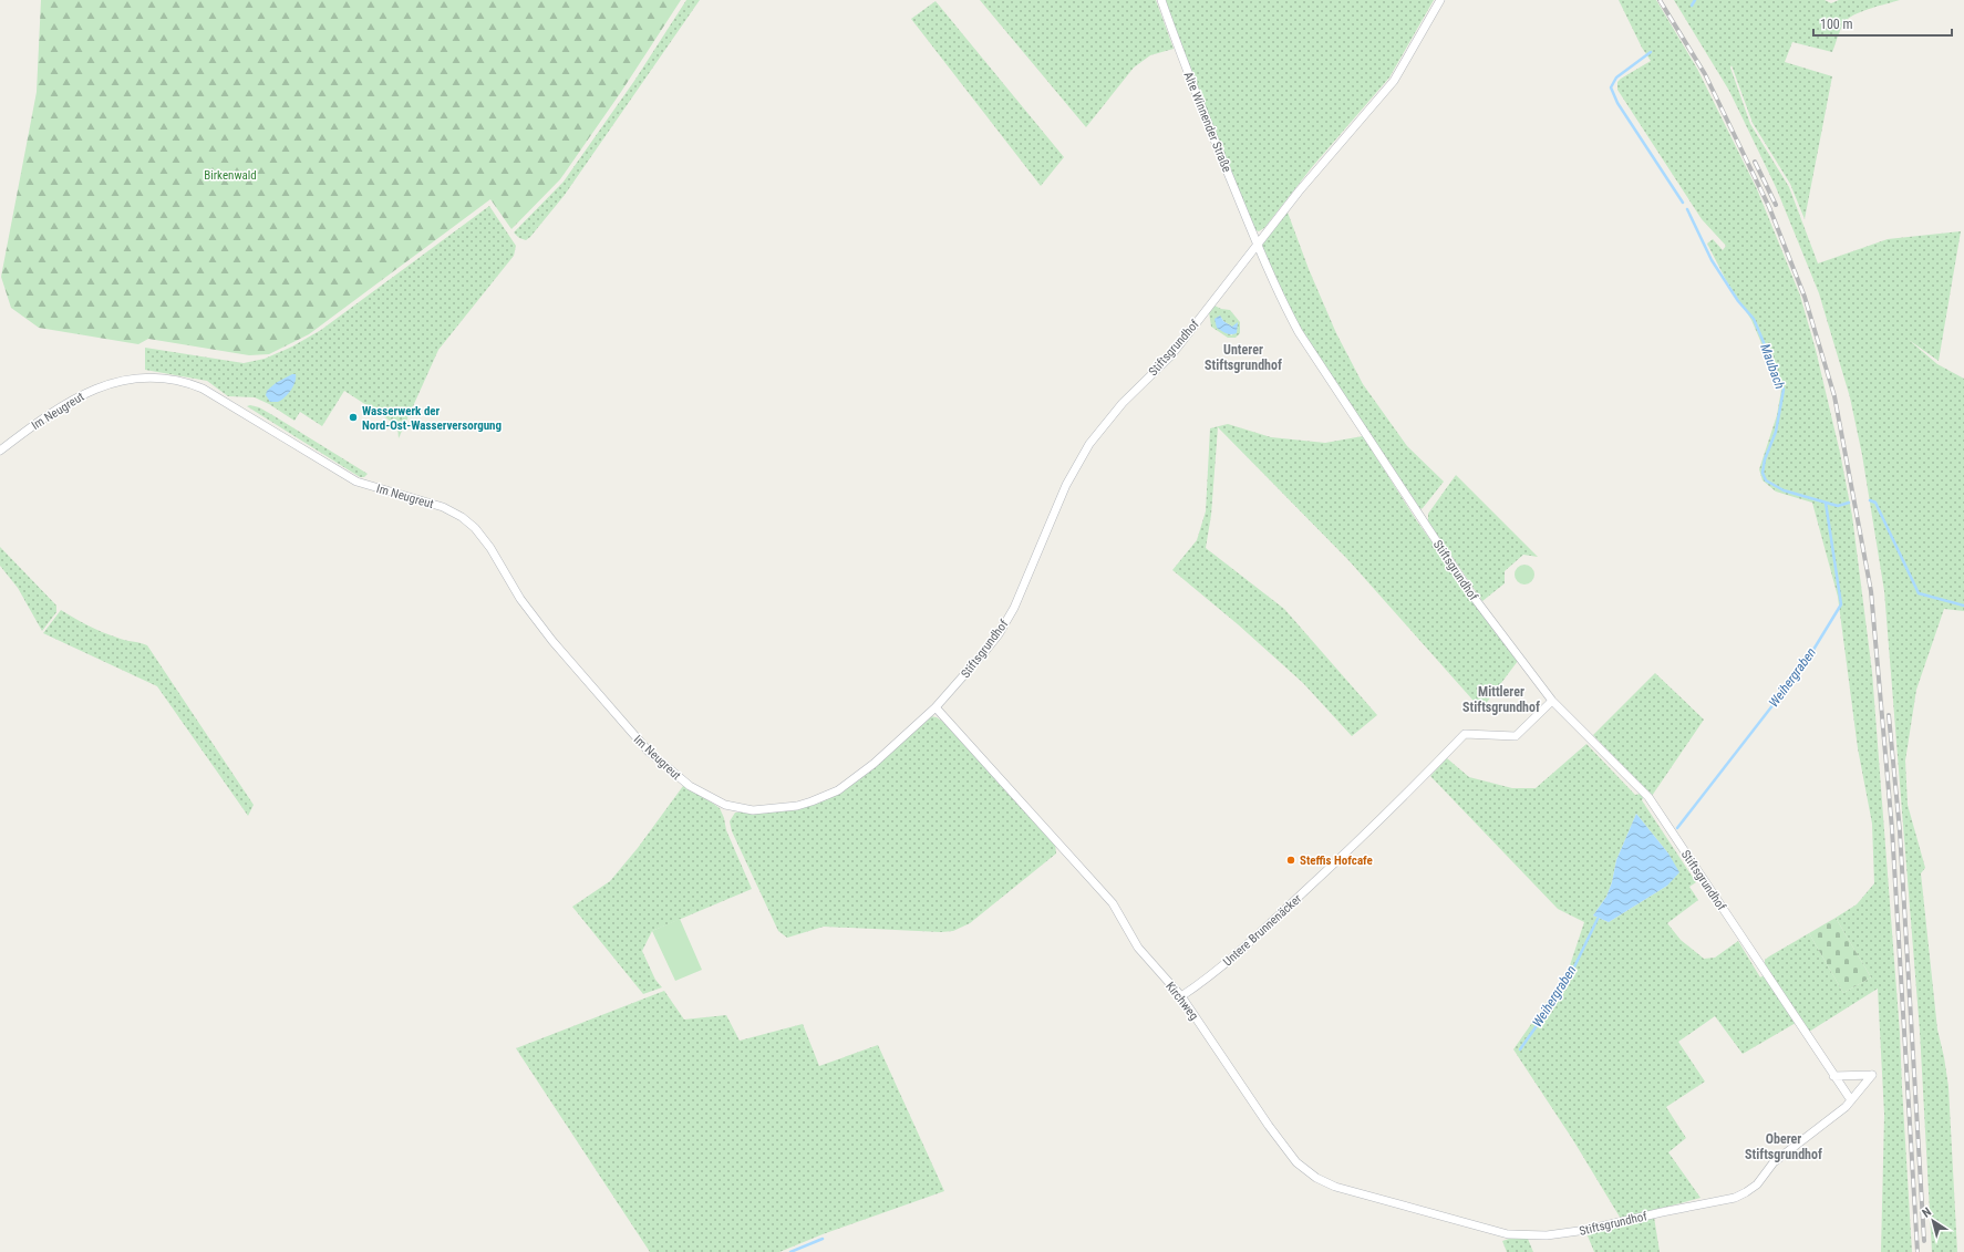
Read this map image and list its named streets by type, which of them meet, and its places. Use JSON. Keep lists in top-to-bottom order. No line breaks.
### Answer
{"streets":{"street":["Alte Winnender Straße","Stiftsgrundhof","Im Neugreut","Untere Brunnenäcker","Kirchweg"]},"crossings":[["Alte Winnender Straße","Stiftsgrundhof"],["Stiftsgrundhof","Im Neugreut"],["Stiftsgrundhof","Untere Brunnenäcker"],["Stiftsgrundhof","Kirchweg"],["Untere Brunnenäcker","Kirchweg"]],"districts":["Unterer Stiftsgrundhof","Mittlerer Stiftsgrundhof","Oberer Stiftsgrundhof"],"water":["Maubach","Weihergraben"],"parks":["Birkenwald"],"places":["Wasserwerk der Nord-Ost-Wasserversorgung","Steffis Hofcafe"],"scale_bar":"100 m","north":"top left"}
